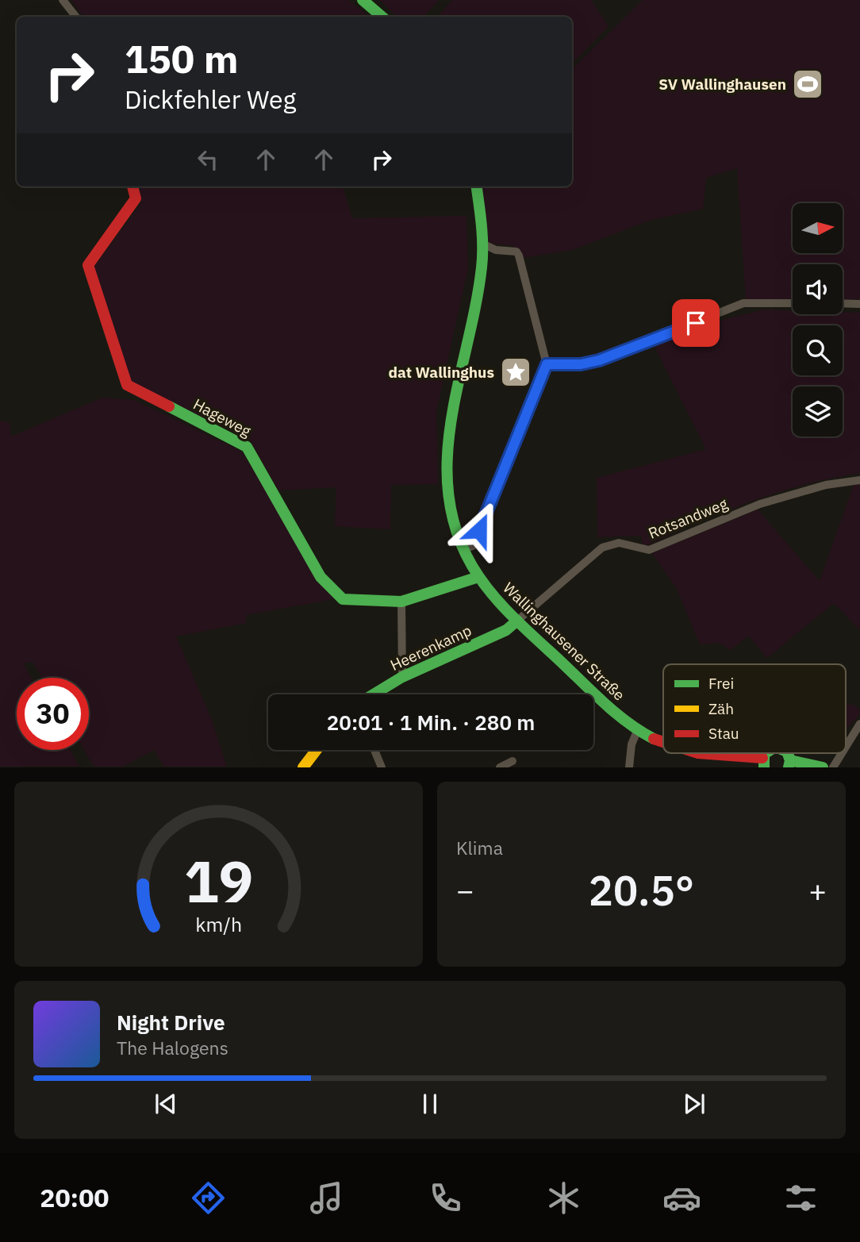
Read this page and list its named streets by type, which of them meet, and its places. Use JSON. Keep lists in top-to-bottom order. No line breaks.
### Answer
{"streets":{"street":["Hageweg","Rotsandweg","Wallinghausener Straße","Heerenkamp"]},"crossings":[["Hageweg","Wallinghausener Straße"],["Rotsandweg","Wallinghausener Straße"],["Rotsandweg","Heerenkamp"],["Wallinghausener Straße","Heerenkamp"]],"places":{"sports":["SV Wallinghausen"],"place":["dat Wallinghus"]},"legend":["Frei","Zäh","Stau"],"north":"right","page":{"turn":["150 m","Dickfehler Weg"],"limit":"30","trip":"20:01 · 1 Min. · 280 m","tile":"Klima","heat":["−","20.5°","+"],"song":["Night Drive","The Halogens"],"tabs":"20:00","gauge":["19","km/h"]}}
